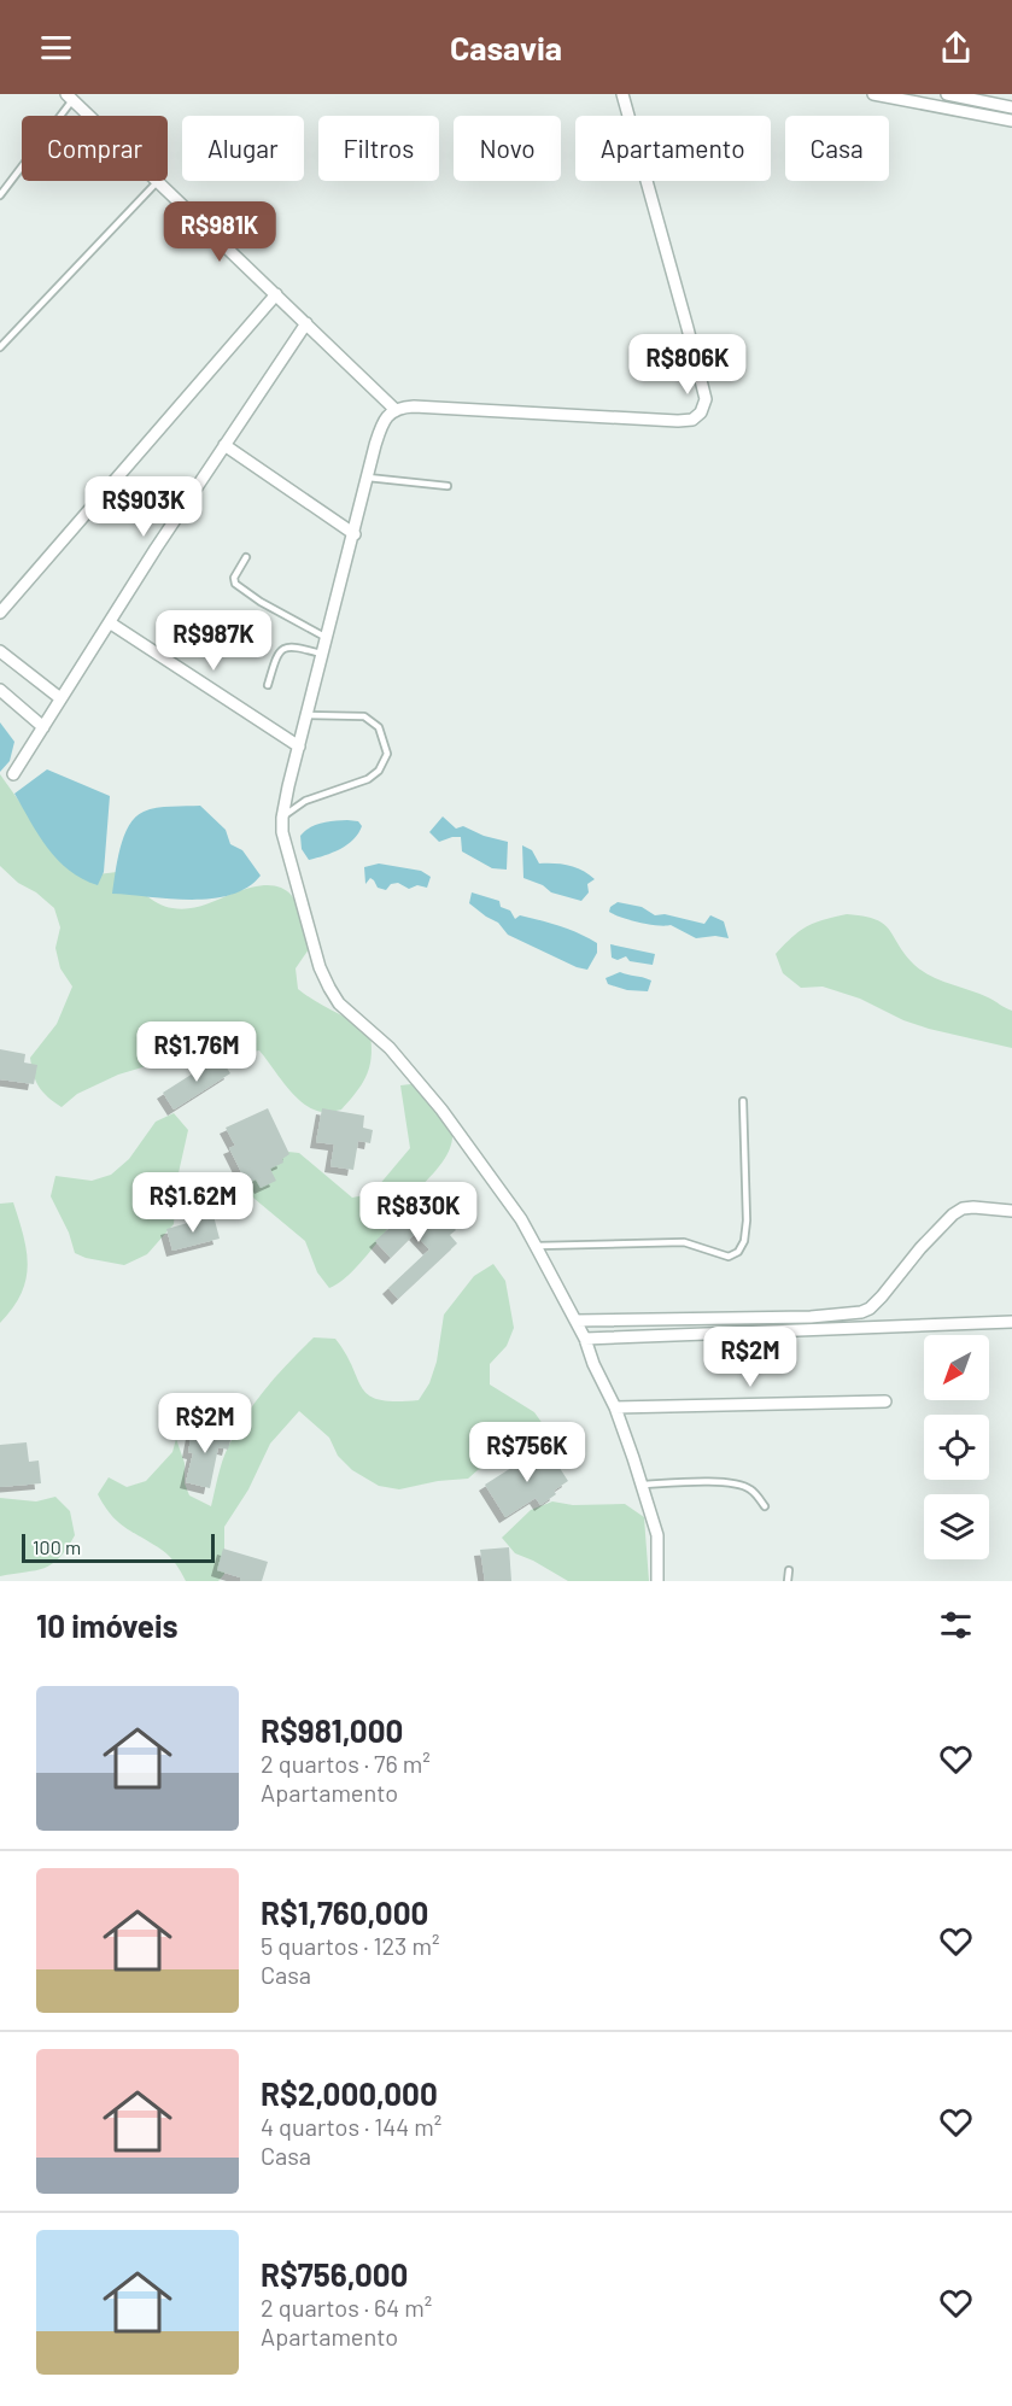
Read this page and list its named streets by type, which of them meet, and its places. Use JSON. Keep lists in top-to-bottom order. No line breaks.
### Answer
{"scale_bar":"100 m","north":"bottom left","page":{"header":"Casavia","chip":["Comprar","Alugar","Filtros","Novo","Apartamento","Casa"],"price":["R$981K","R$806K","R$903K","R$987K","R$1.76M","R$1.62M","R$830K","R$2M","R$2M","R$756K"],"scale":"100 m","heading":"10 imóveis","list":[{"name":"R$981,000","note":"2 quartos · 76 m² · Apartamento"},{"name":"R$1,760,000","note":"5 quartos · 123 m² · Casa"},{"name":"R$2,000,000","note":"4 quartos · 144 m² · Casa"},{"name":"R$756,000","note":"2 quartos · 64 m² · Apartamento"}]}}
